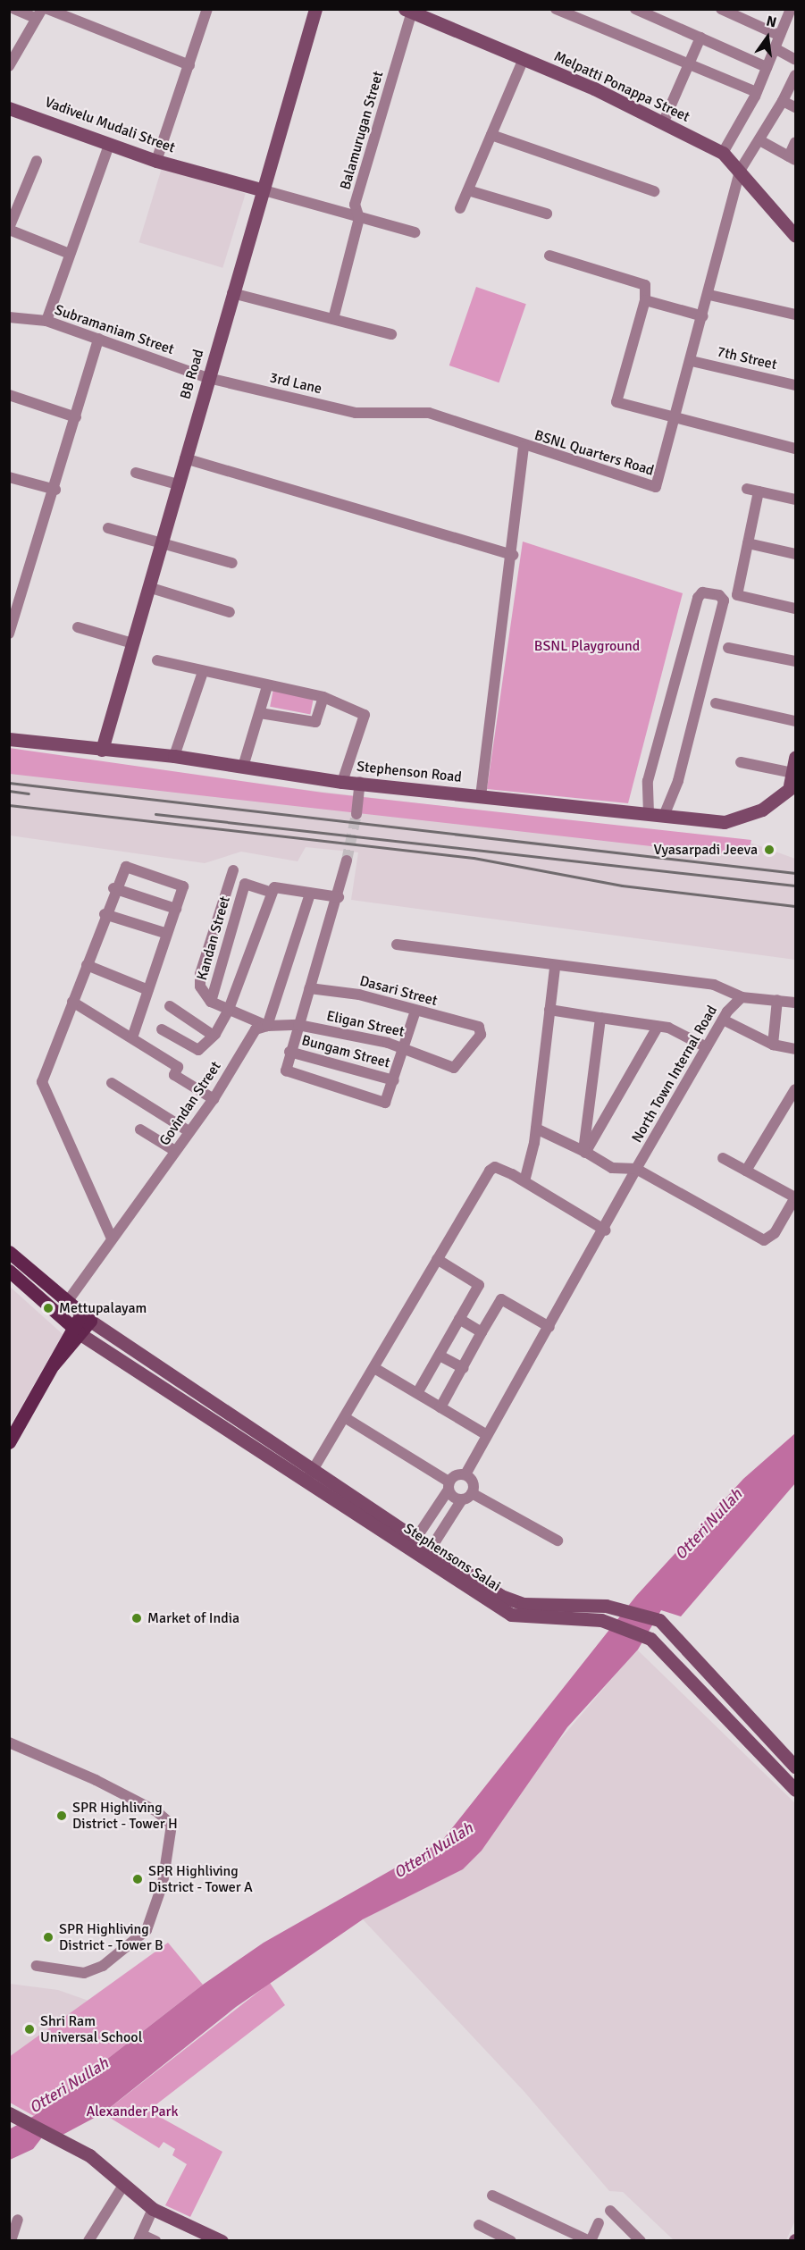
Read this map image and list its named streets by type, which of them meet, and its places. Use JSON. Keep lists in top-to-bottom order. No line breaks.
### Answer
{"streets":{"main road":["Melpatti Ponappa Street","Vadivelu Mudali Street","BB Road","Stephenson Road","Stephensons Salai"],"street":["Balamurugan Street","Subramaniam Street","7th Street","3rd Lane","BSNL Quarters Road","Kandan Street","Dasari Street","Eligan Street","Bungam Street","North Town Internal Road","Govindan Street"]},"crossings":[["Melpatti Ponappa Street","Balamurugan Street"],["Vadivelu Mudali Street","BB Road"],["Subramaniam Street","BB Road"],["Subramaniam Street","3rd Lane"],["BB Road","3rd Lane"],["BB Road","Stephenson Road"],["3rd Lane","BSNL Quarters Road"],["Dasari Street","Eligan Street"],["Eligan Street","Govindan Street"]],"water":["Otteri Nullah"],"parks":["BSNL Playground","Alexander Park"],"places":["Vyasarpadi Jeeva","Mettupalayam","Market of India","SPR Highliving District - Tower H","SPR Highliving District - Tower A","SPR Highliving District - Tower B","Shri Ram Universal School"],"north":"top"}
